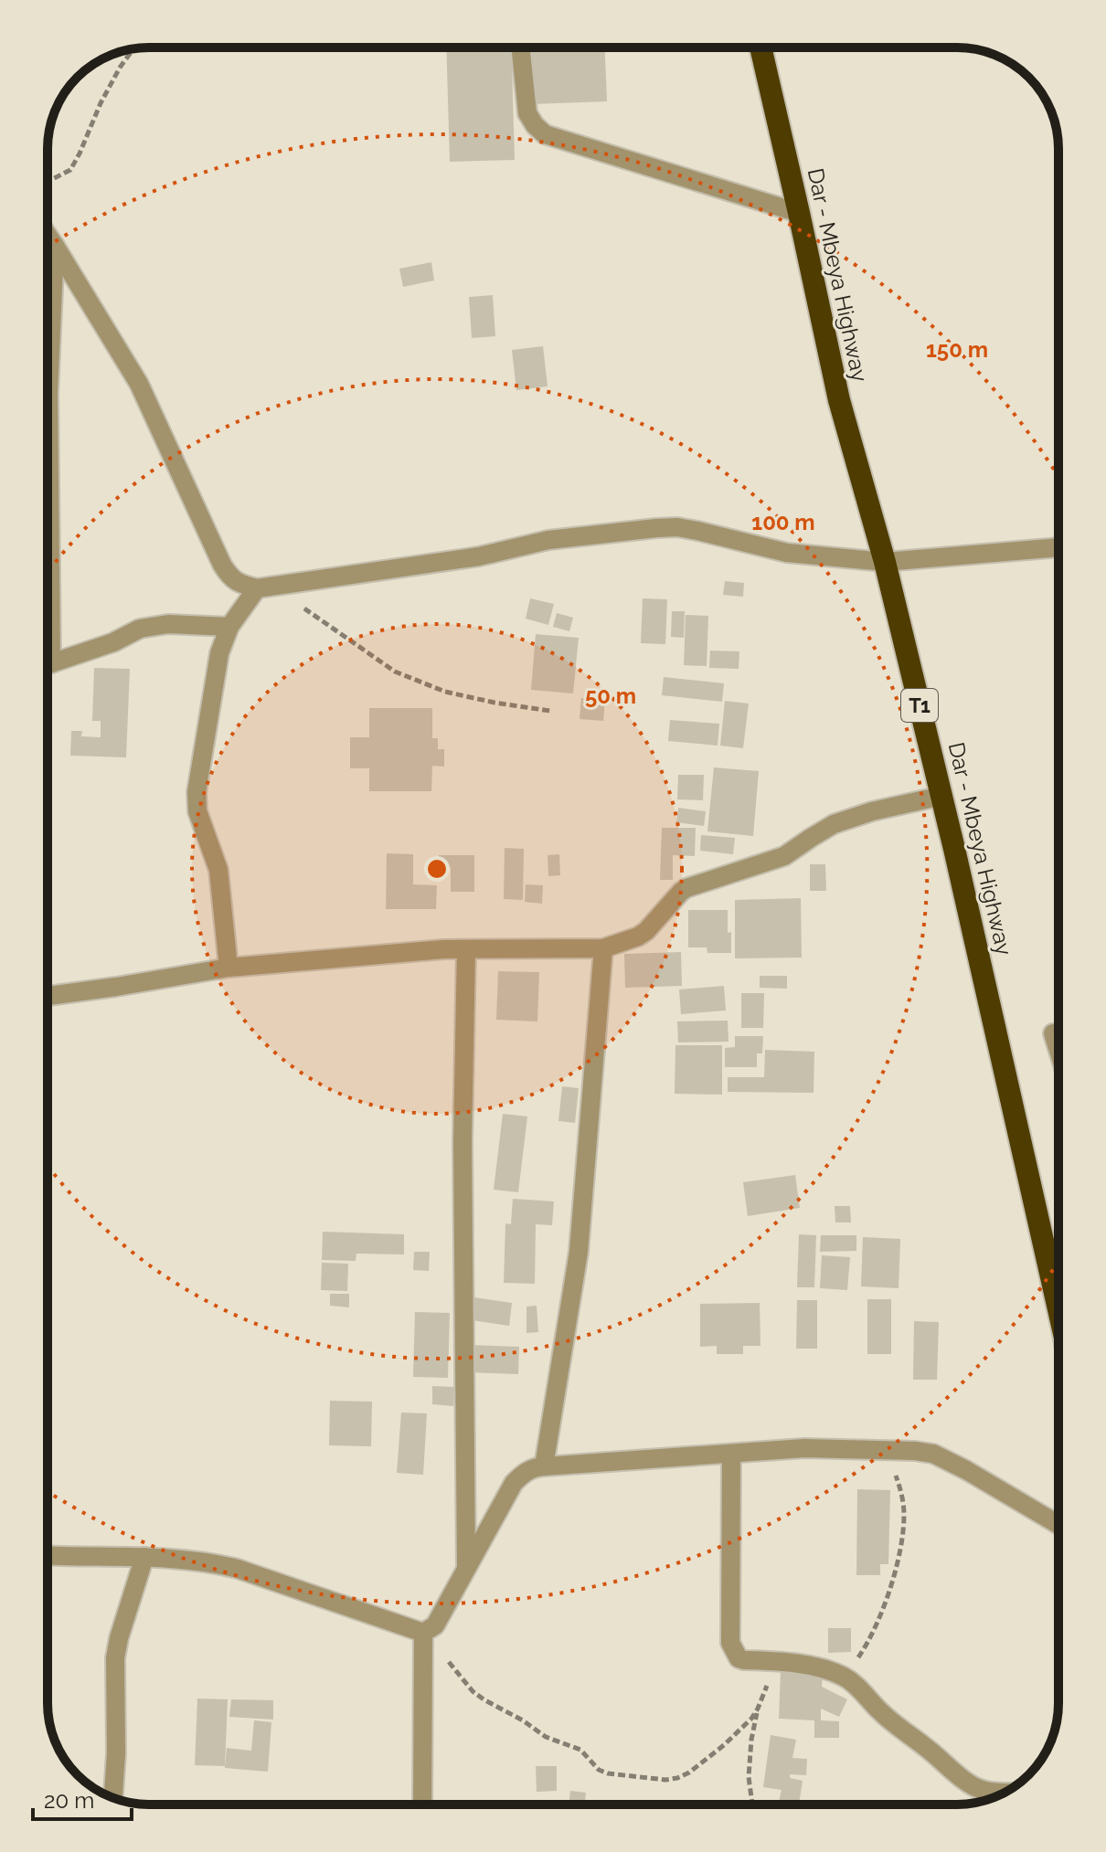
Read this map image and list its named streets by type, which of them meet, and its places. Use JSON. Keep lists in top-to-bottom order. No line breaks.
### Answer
{"streets":{"highway":["Dar - Mbeya Highway","T1"]},"scale_bar":"20 m","rings":["150 m","100 m","50 m"]}
